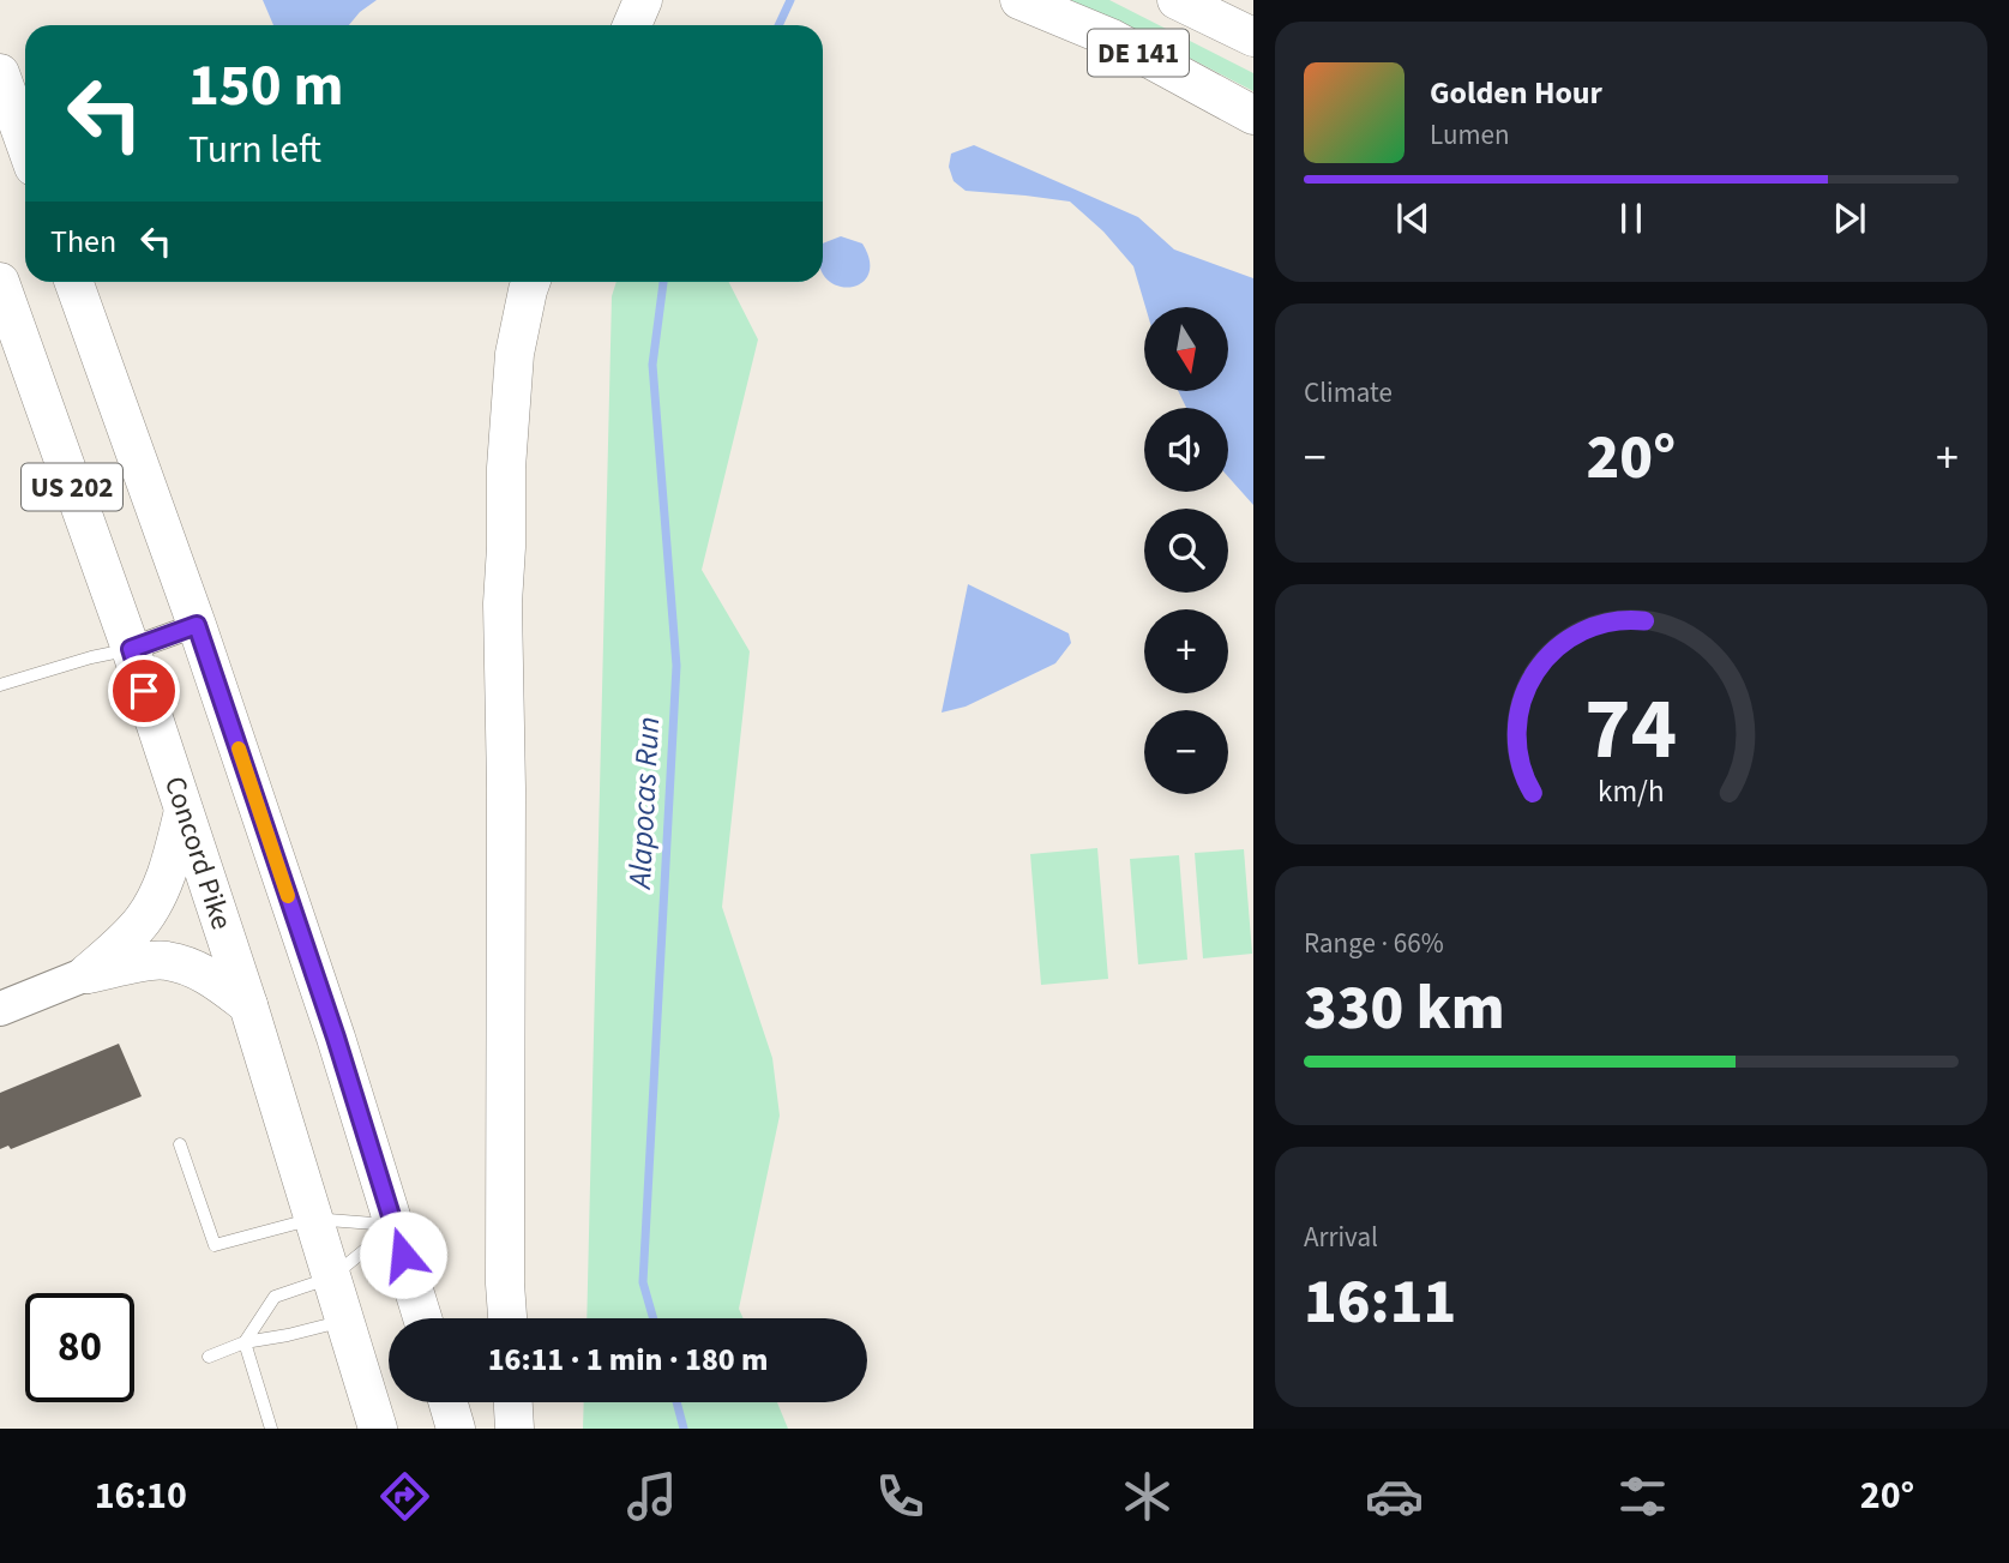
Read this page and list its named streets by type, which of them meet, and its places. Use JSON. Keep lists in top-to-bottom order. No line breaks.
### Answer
{"streets":{"highway":["DE 141","US 202","Concord Pike"]},"water":["Alapocas Run"],"north":"bottom","page":{"turn":["150 m","Turn left"],"song":["Golden Hour","Lumen"],"then":"Then","tile":["Climate",["Range · 66%","330 km"],["Arrival","16:11"]],"map_buttons":["+","−"],"heat":["−","20°","+"],"limit":"80","trip":"16:11 · 1 min · 180 m","tabs":["16:10","20°"],"gauge":["74","km/h"]}}
